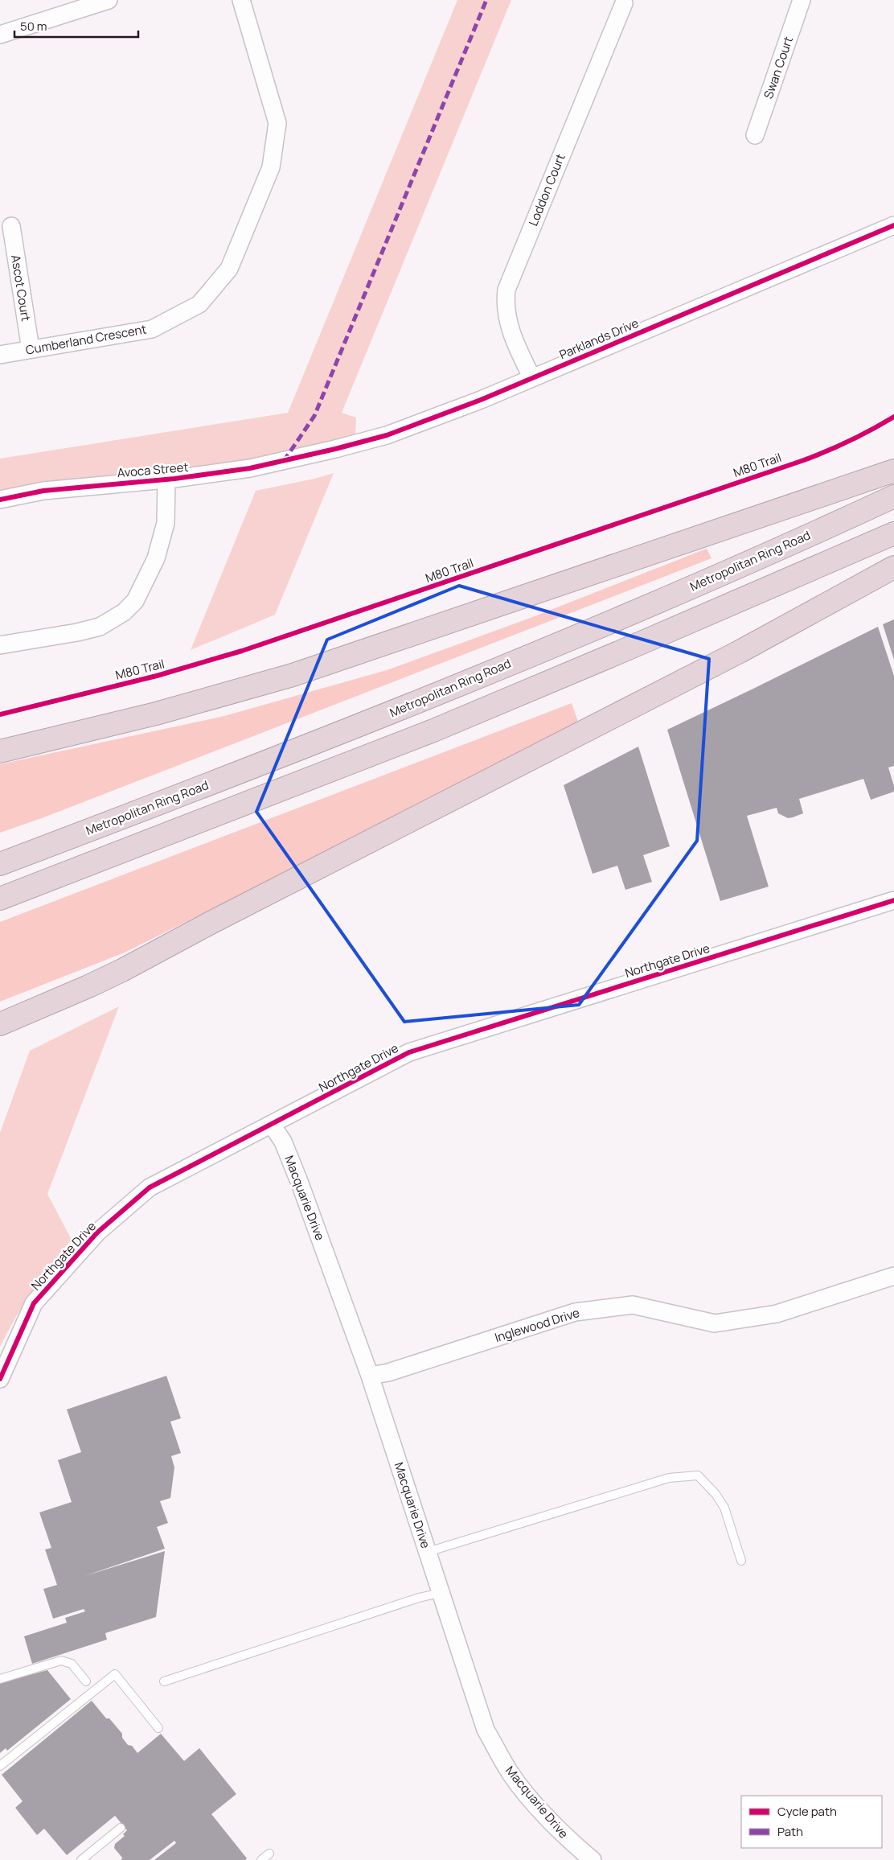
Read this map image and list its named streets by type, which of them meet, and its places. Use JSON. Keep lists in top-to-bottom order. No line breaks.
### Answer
{"streets":{"highway":["Metropolitan Ring Road"],"street":["Swan Court","Loddon Court","Ascot Court","Parklands Drive","Cumberland Crescent","Avoca Street","Northgate Drive","Macquarie Drive","Inglewood Drive"],"cycle path":["M80 Trail"]},"crossings":[["Loddon Court","Parklands Drive"],["Ascot Court","Cumberland Crescent"],["Parklands Drive","Avoca Street"],["Northgate Drive","Macquarie Drive"],["Macquarie Drive","Inglewood Drive"]],"legend":["Cycle path","Path"],"scale_bar":"50 m"}
